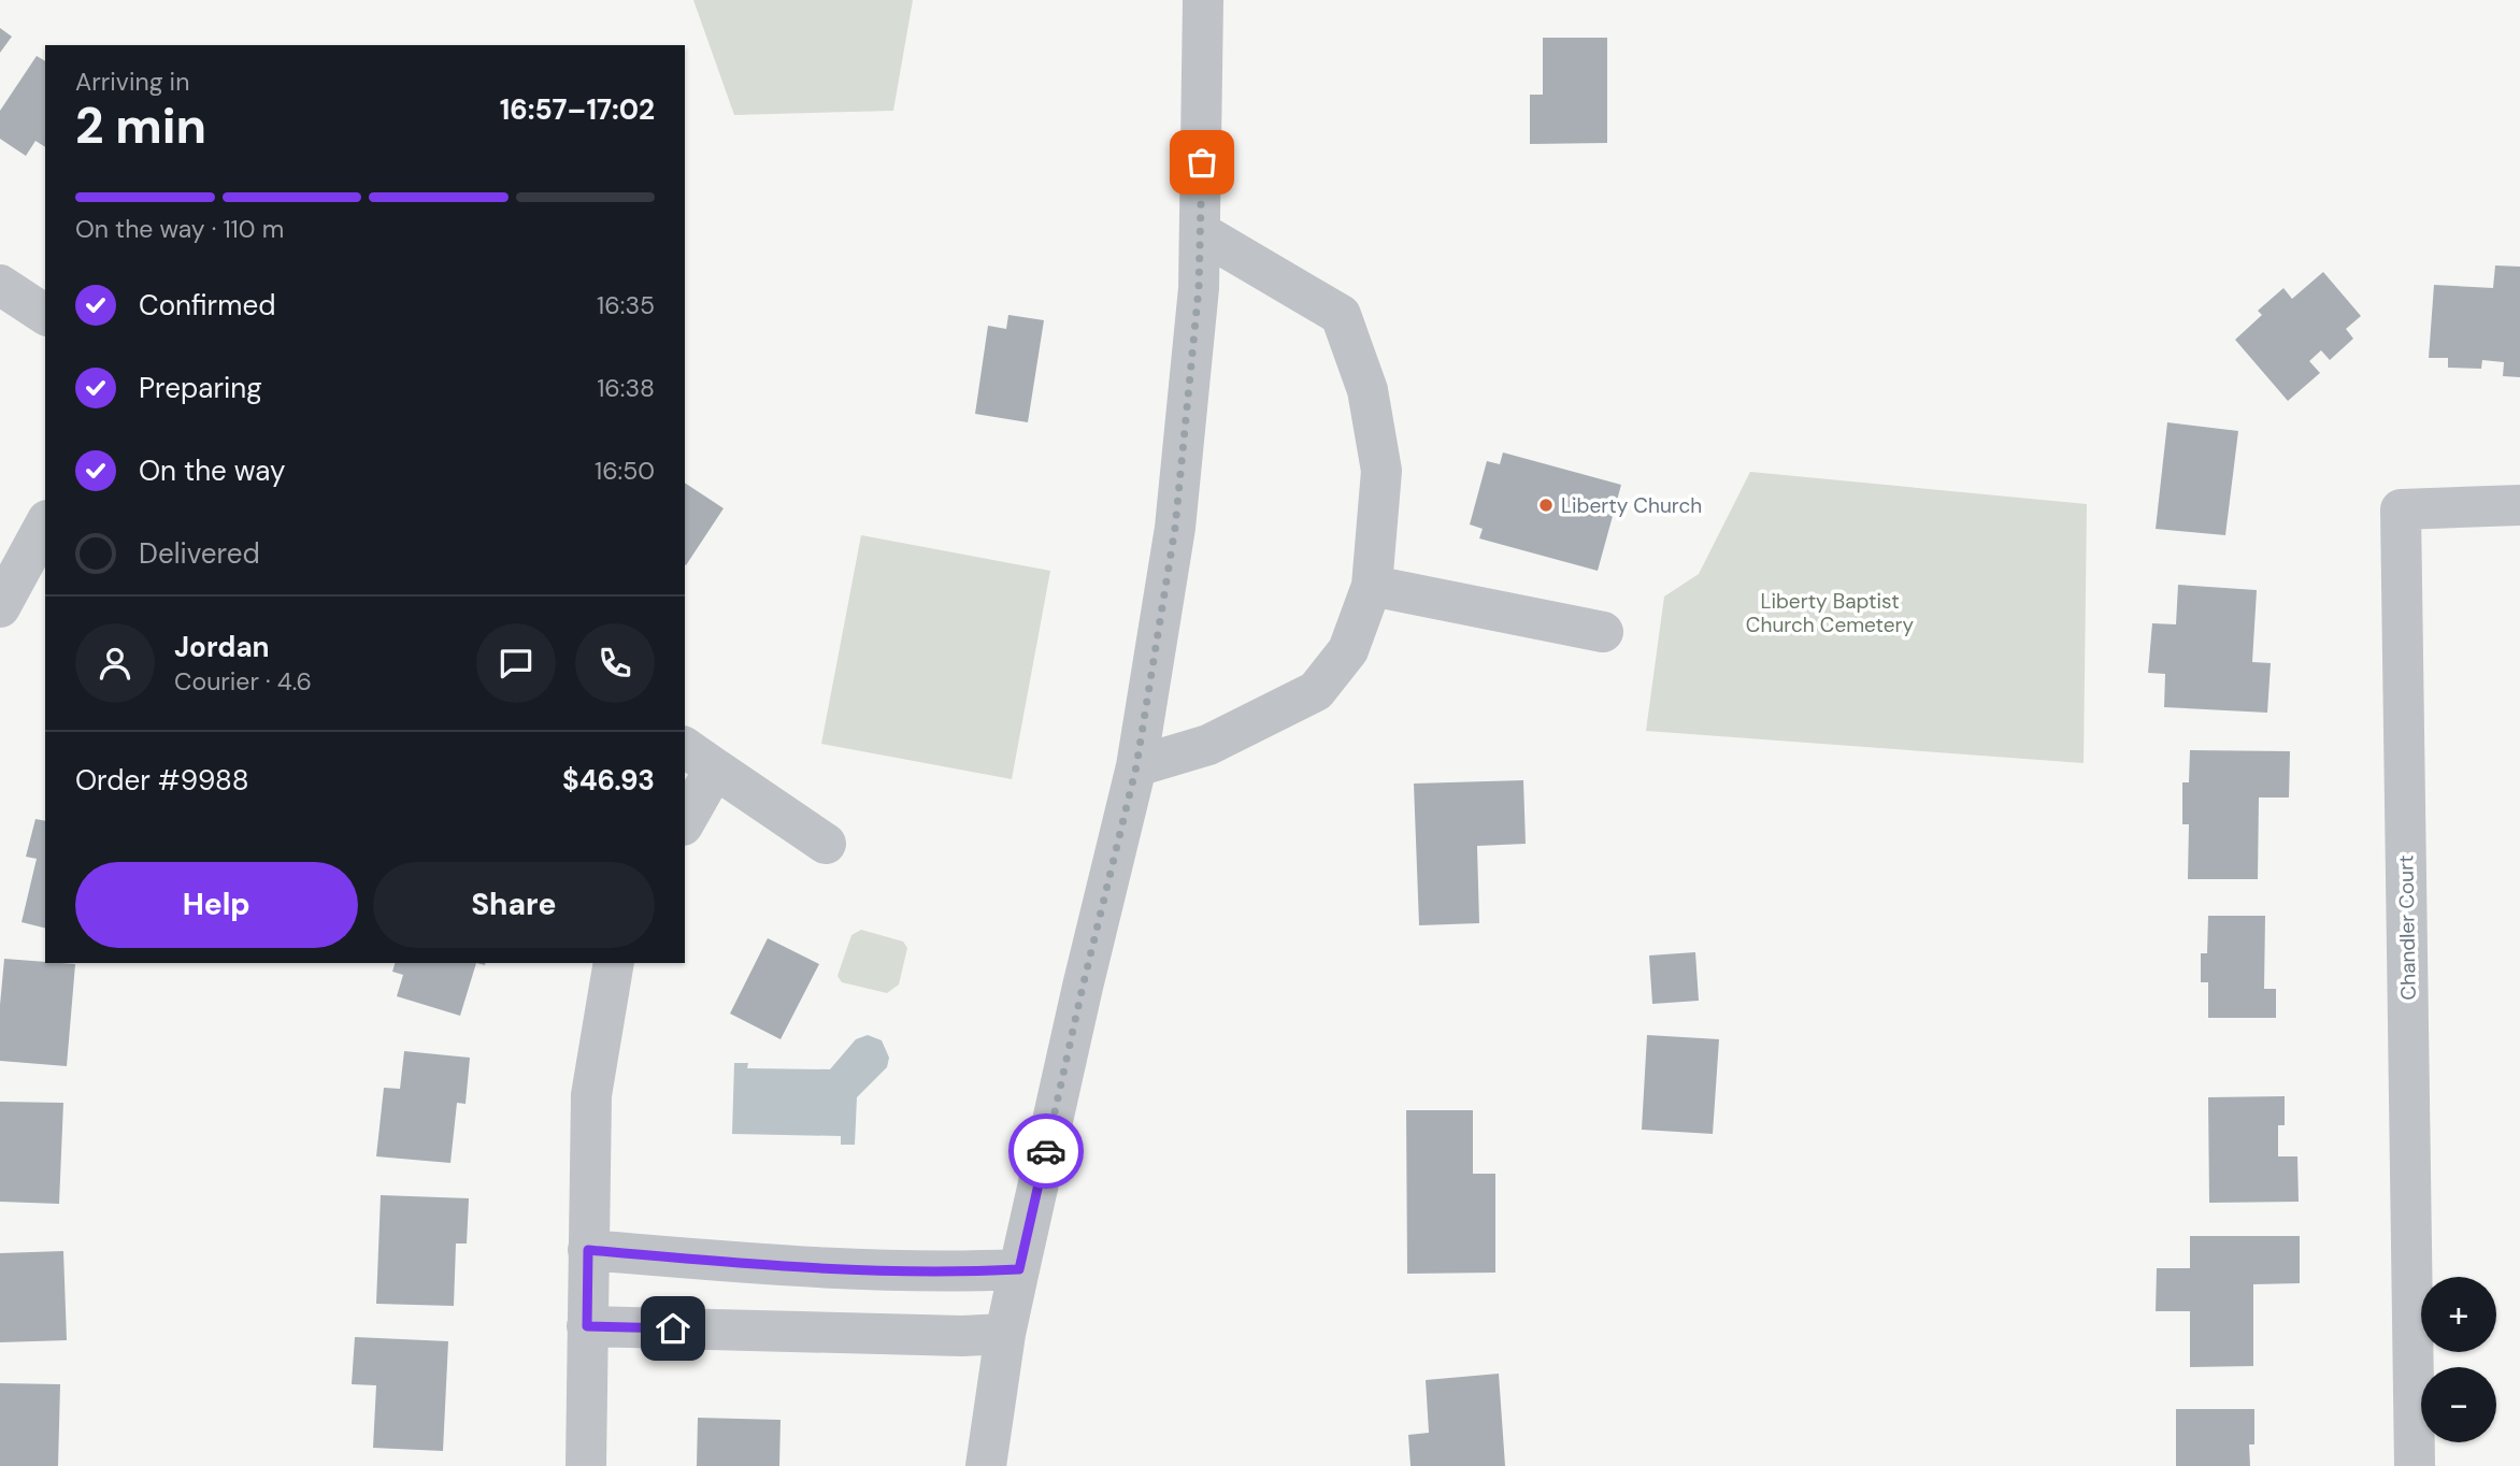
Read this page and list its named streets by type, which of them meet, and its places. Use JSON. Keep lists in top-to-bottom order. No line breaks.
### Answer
{"streets":{"street":["Chandler Court"]},"parks":["Liberty Baptist Church Cemetery"],"places":["Liberty Church"],"page":{"heading":["2 min","Arriving in","16:57–17:02"],"panel":["Jordan","Courier · 4.6","Order #9988","$46.93"],"bar":"On the way · 110 m","list":[["Confirmed","16:35"],["Preparing","16:38"],["On the way","16:50"],"Delivered"],"buttons":["Help","Share"],"map_buttons":["+","−"]}}
